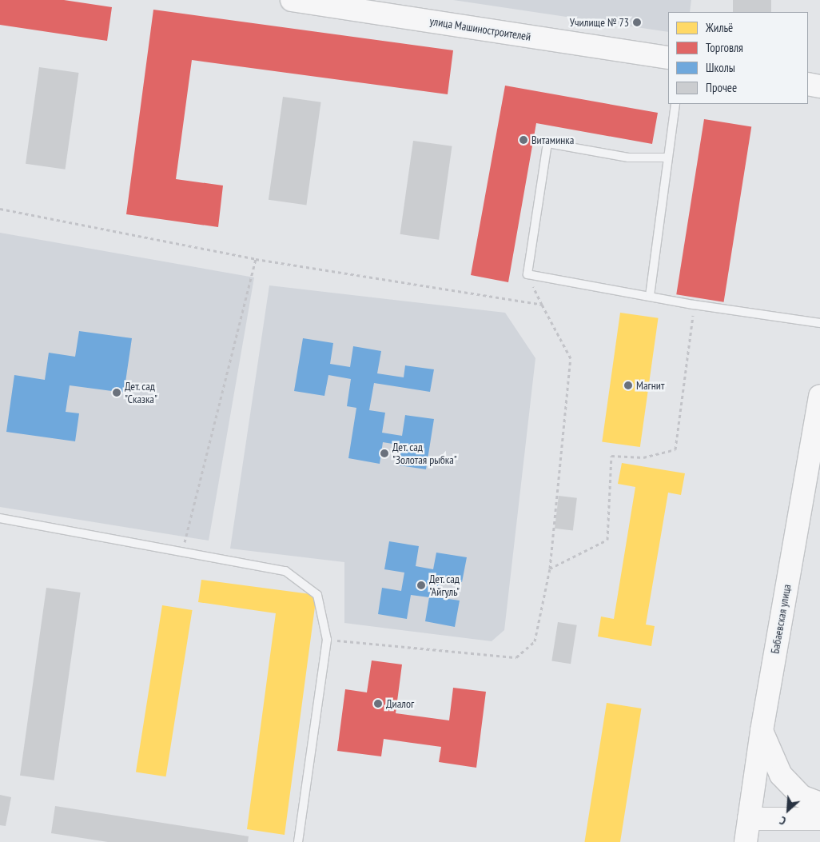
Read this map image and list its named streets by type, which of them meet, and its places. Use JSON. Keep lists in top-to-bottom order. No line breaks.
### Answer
{"streets":{"main road":["улица Машиностроителей","Бабаевская улица"]},"places":["Училище № 73","Витаминка","Магнит","Дет. сад \"Сказка\"","Дет. сад \"Золотая рыбка\"","Дет. сад \"Айгуль\"","Диалог"],"legend":["Жильё","Торговля","Школы","Прочее"],"north":"bottom left"}
